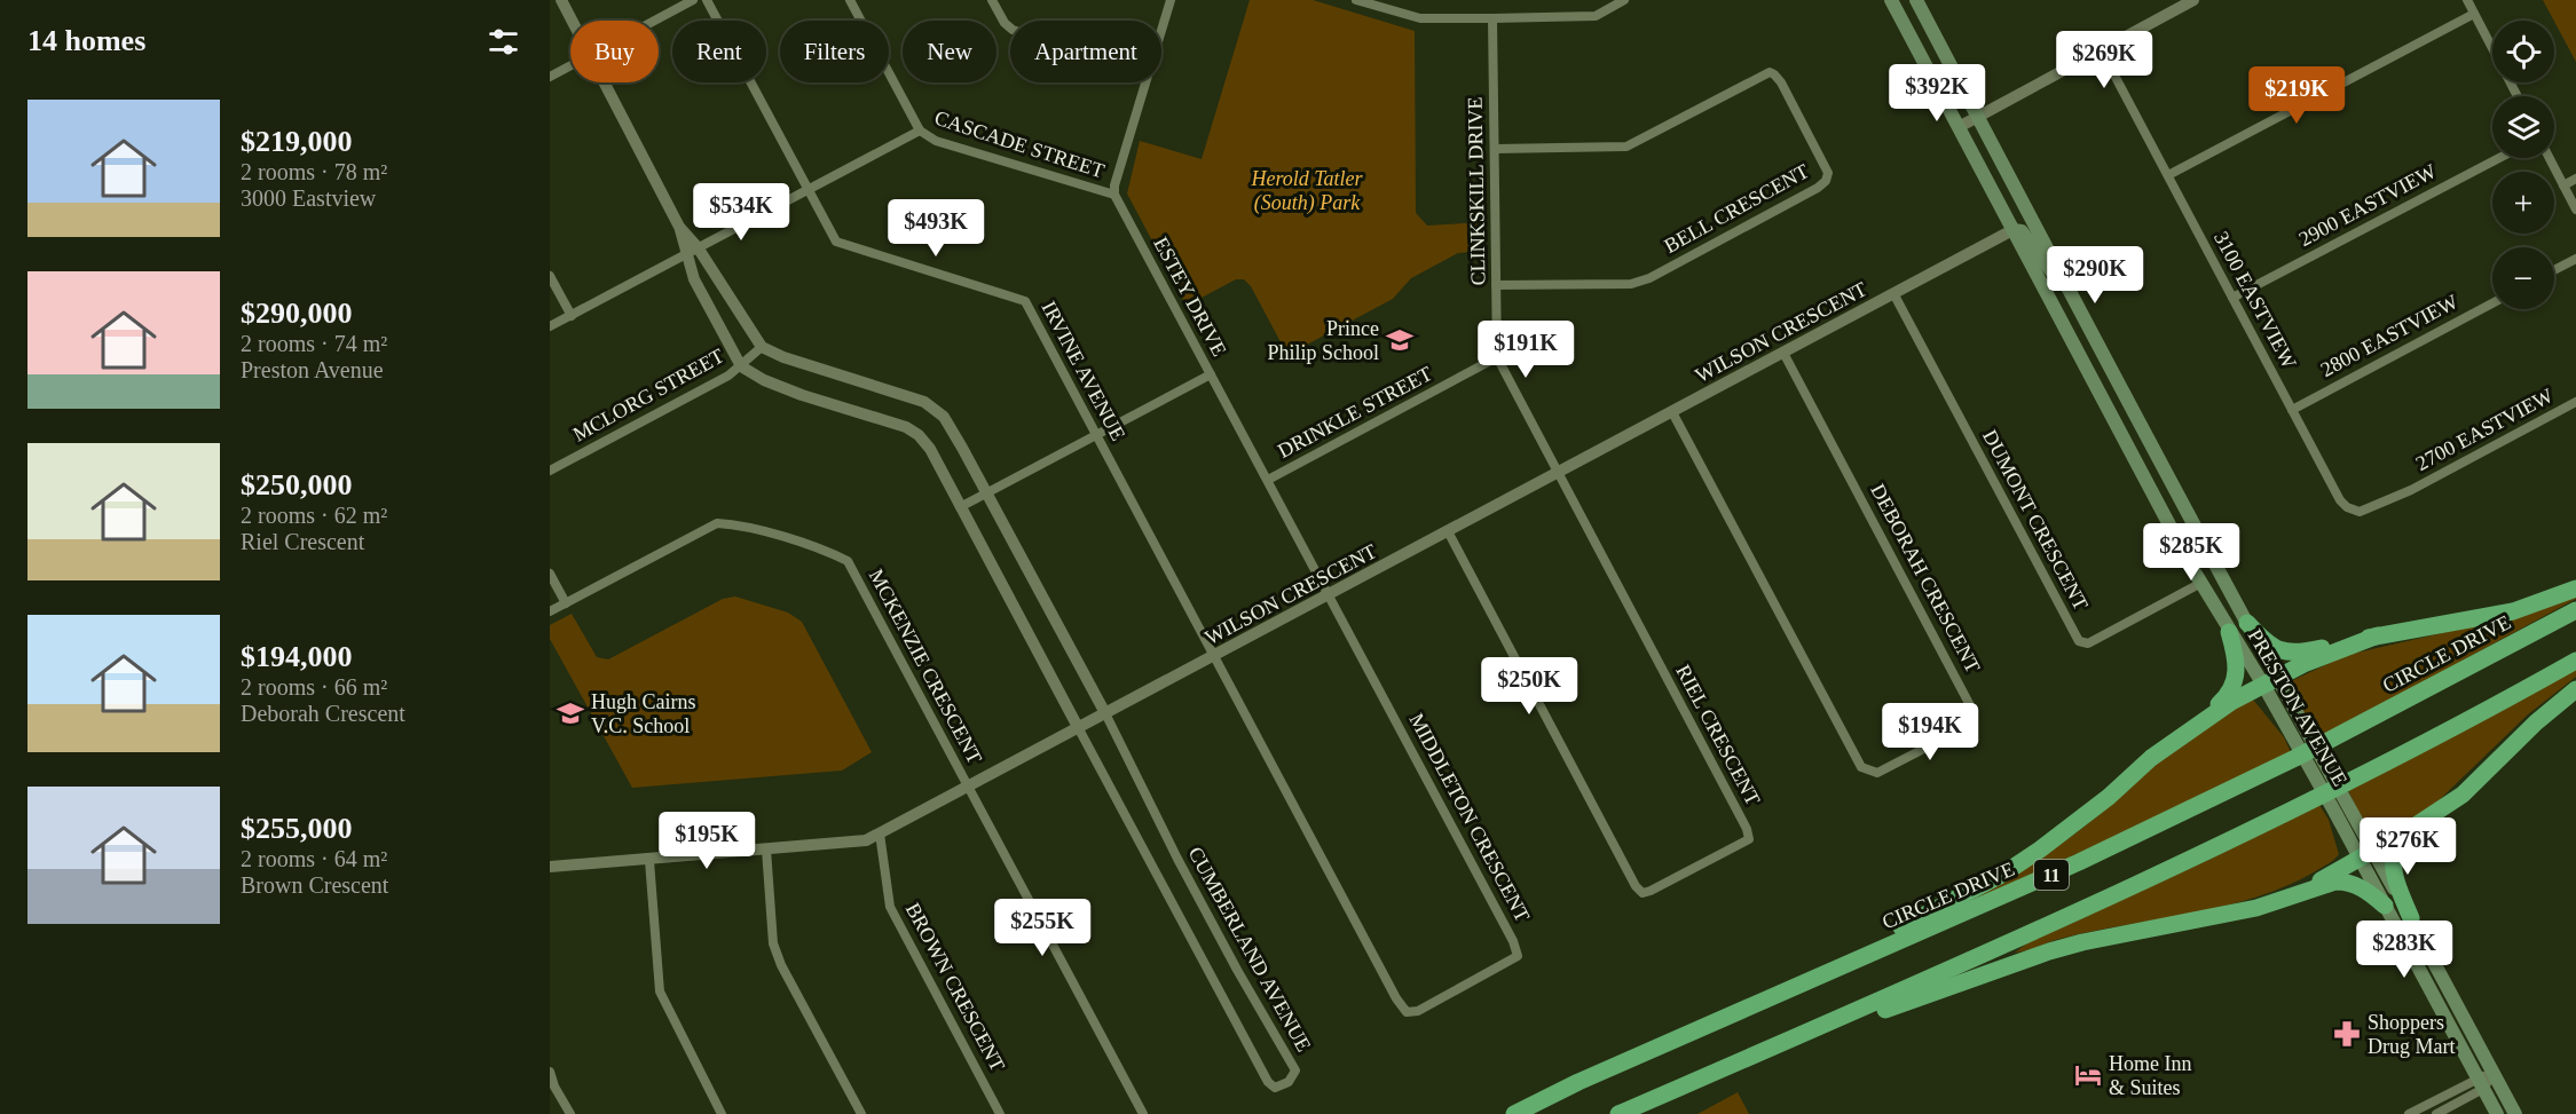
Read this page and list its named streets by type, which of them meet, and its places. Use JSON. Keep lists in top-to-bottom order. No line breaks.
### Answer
{"streets":{"highway":["CIRCLE DRIVE","11"],"main road":["PRESTON AVENUE"],"street":["CASCADE STREET","CLINKSKILL DRIVE","2900 EASTVIEW","BELL CRESCENT","ESTEY DRIVE","3100 EASTVIEW","WILSON CRESCENT","2800 EASTVIEW","IRVINE AVENUE","MCLORG STREET","DRINKLE STREET","2700 EASTVIEW","DUMONT CRESCENT","DEBORAH CRESCENT","MCKENZIE CRESCENT","RIEL CRESCENT","MIDDLETON CRESCENT","CUMBERLAND AVENUE","BROWN CRESCENT"]},"crossings":[["CASCADE STREET","ESTEY DRIVE"],["CASCADE STREET","IRVINE AVENUE"],["CLINKSKILL DRIVE","BELL CRESCENT"],["CLINKSKILL DRIVE","WILSON CRESCENT"],["CLINKSKILL DRIVE","DRINKLE STREET"],["CLINKSKILL DRIVE","RIEL CRESCENT"],["2900 EASTVIEW","3100 EASTVIEW"],["ESTEY DRIVE","WILSON CRESCENT"],["ESTEY DRIVE","DRINKLE STREET"],["ESTEY DRIVE","MIDDLETON CRESCENT"],["3100 EASTVIEW","2800 EASTVIEW"],["3100 EASTVIEW","2700 EASTVIEW"],["WILSON CRESCENT","IRVINE AVENUE"],["WILSON CRESCENT","DUMONT CRESCENT"],["WILSON CRESCENT","DEBORAH CRESCENT"],["WILSON CRESCENT","MCKENZIE CRESCENT"],["WILSON CRESCENT","PRESTON AVENUE"],["WILSON CRESCENT","RIEL CRESCENT"],["WILSON CRESCENT","MIDDLETON CRESCENT"],["WILSON CRESCENT","CUMBERLAND AVENUE"],["WILSON CRESCENT","BROWN CRESCENT"],["IRVINE AVENUE","MIDDLETON CRESCENT"],["MCLORG STREET","CUMBERLAND AVENUE"],["DUMONT CRESCENT","PRESTON AVENUE"]],"parks":["Herold Tatler (South) Park"],"places":{"school or university":["Prince Philip School","Hugh Cairns V.C. School"],"pharmacy":["Shoppers Drug Mart"],"hotel":["Home Inn & Suites"]},"page":{"heading":"14 homes","map_buttons":["+","−"],"chip":["Buy","Rent","Filters","New","Apartment"],"price":["$269K","$392K","$219K","$534K","$493K","$290K","$191K","$285K","$250K","$194K","$195K","$276K","$255K","$283K"],"list":[{"name":"$219,000","note":"2 rooms · 78 m² · 3000 Eastview"},{"name":"$290,000","note":"2 rooms · 74 m² · Preston Avenue"},{"name":"$250,000","note":"2 rooms · 62 m² · Riel Crescent"},{"name":"$194,000","note":"2 rooms · 66 m² · Deborah Crescent"},{"name":"$255,000","note":"2 rooms · 64 m² · Brown Crescent"}]}}
